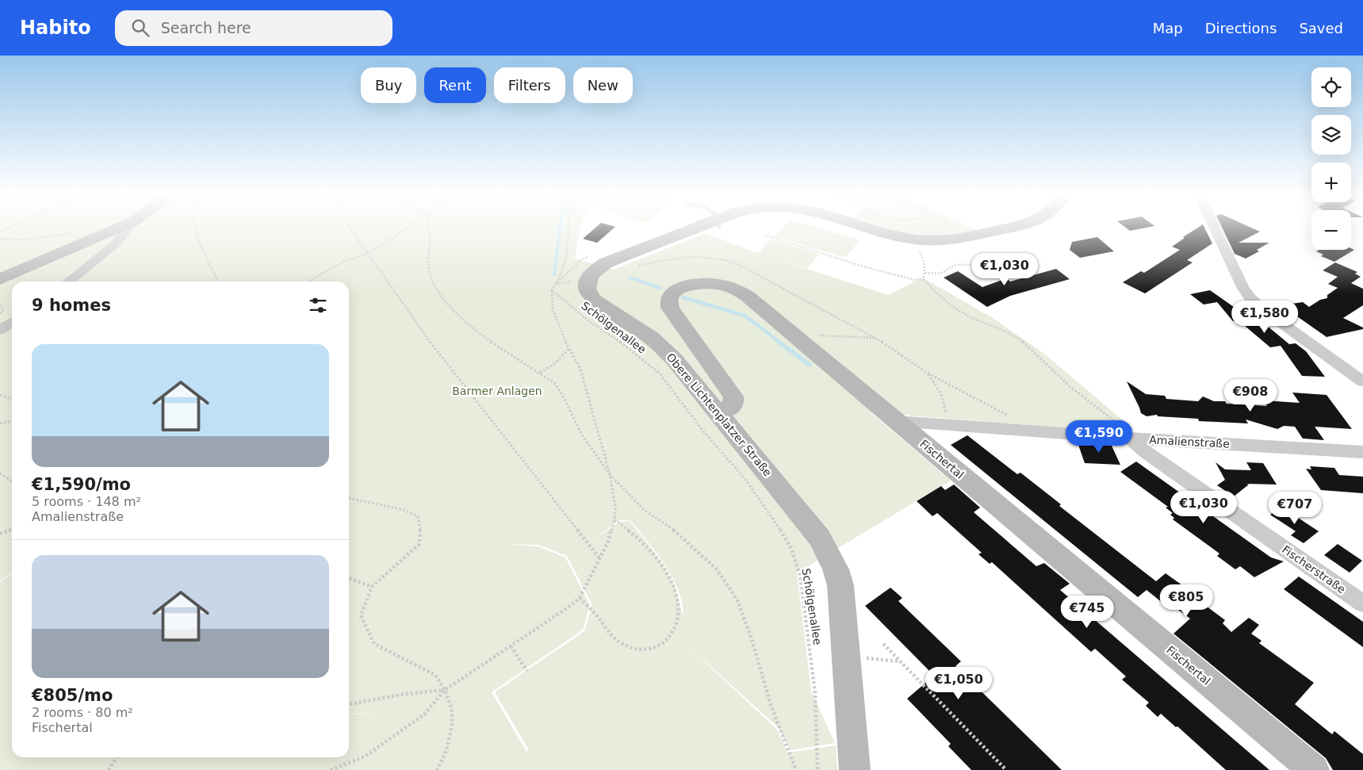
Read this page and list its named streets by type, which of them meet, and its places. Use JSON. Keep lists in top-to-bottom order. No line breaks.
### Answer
{"streets":{"main road":["Obere Lichtenplatzer Straße","Fischertal"],"street":["Amalienstraße","Fischerstraße"],"path":["Schölgenallee"]},"crossings":[["Obere Lichtenplatzer Straße","Fischertal"],["Amalienstraße","Fischertal"],["Amalienstraße","Fischerstraße"]],"parks":["Barmer Anlagen"],"page":{"header":"Habito","search":"Search here","nav":["Map","Directions","Saved"],"map_buttons":["+","−"],"chip":["Buy","Rent","Filters","New"],"price":["€1,030","€1,580","€908","€1,590","€1,030","€707","€805","€745","€1,050"],"heading":"9 homes","list":[{"name":"€1,590/mo","note":"5 rooms · 148 m² · Amalienstraße"},{"name":"€805/mo","note":"2 rooms · 80 m² · Fischertal"}]}}
